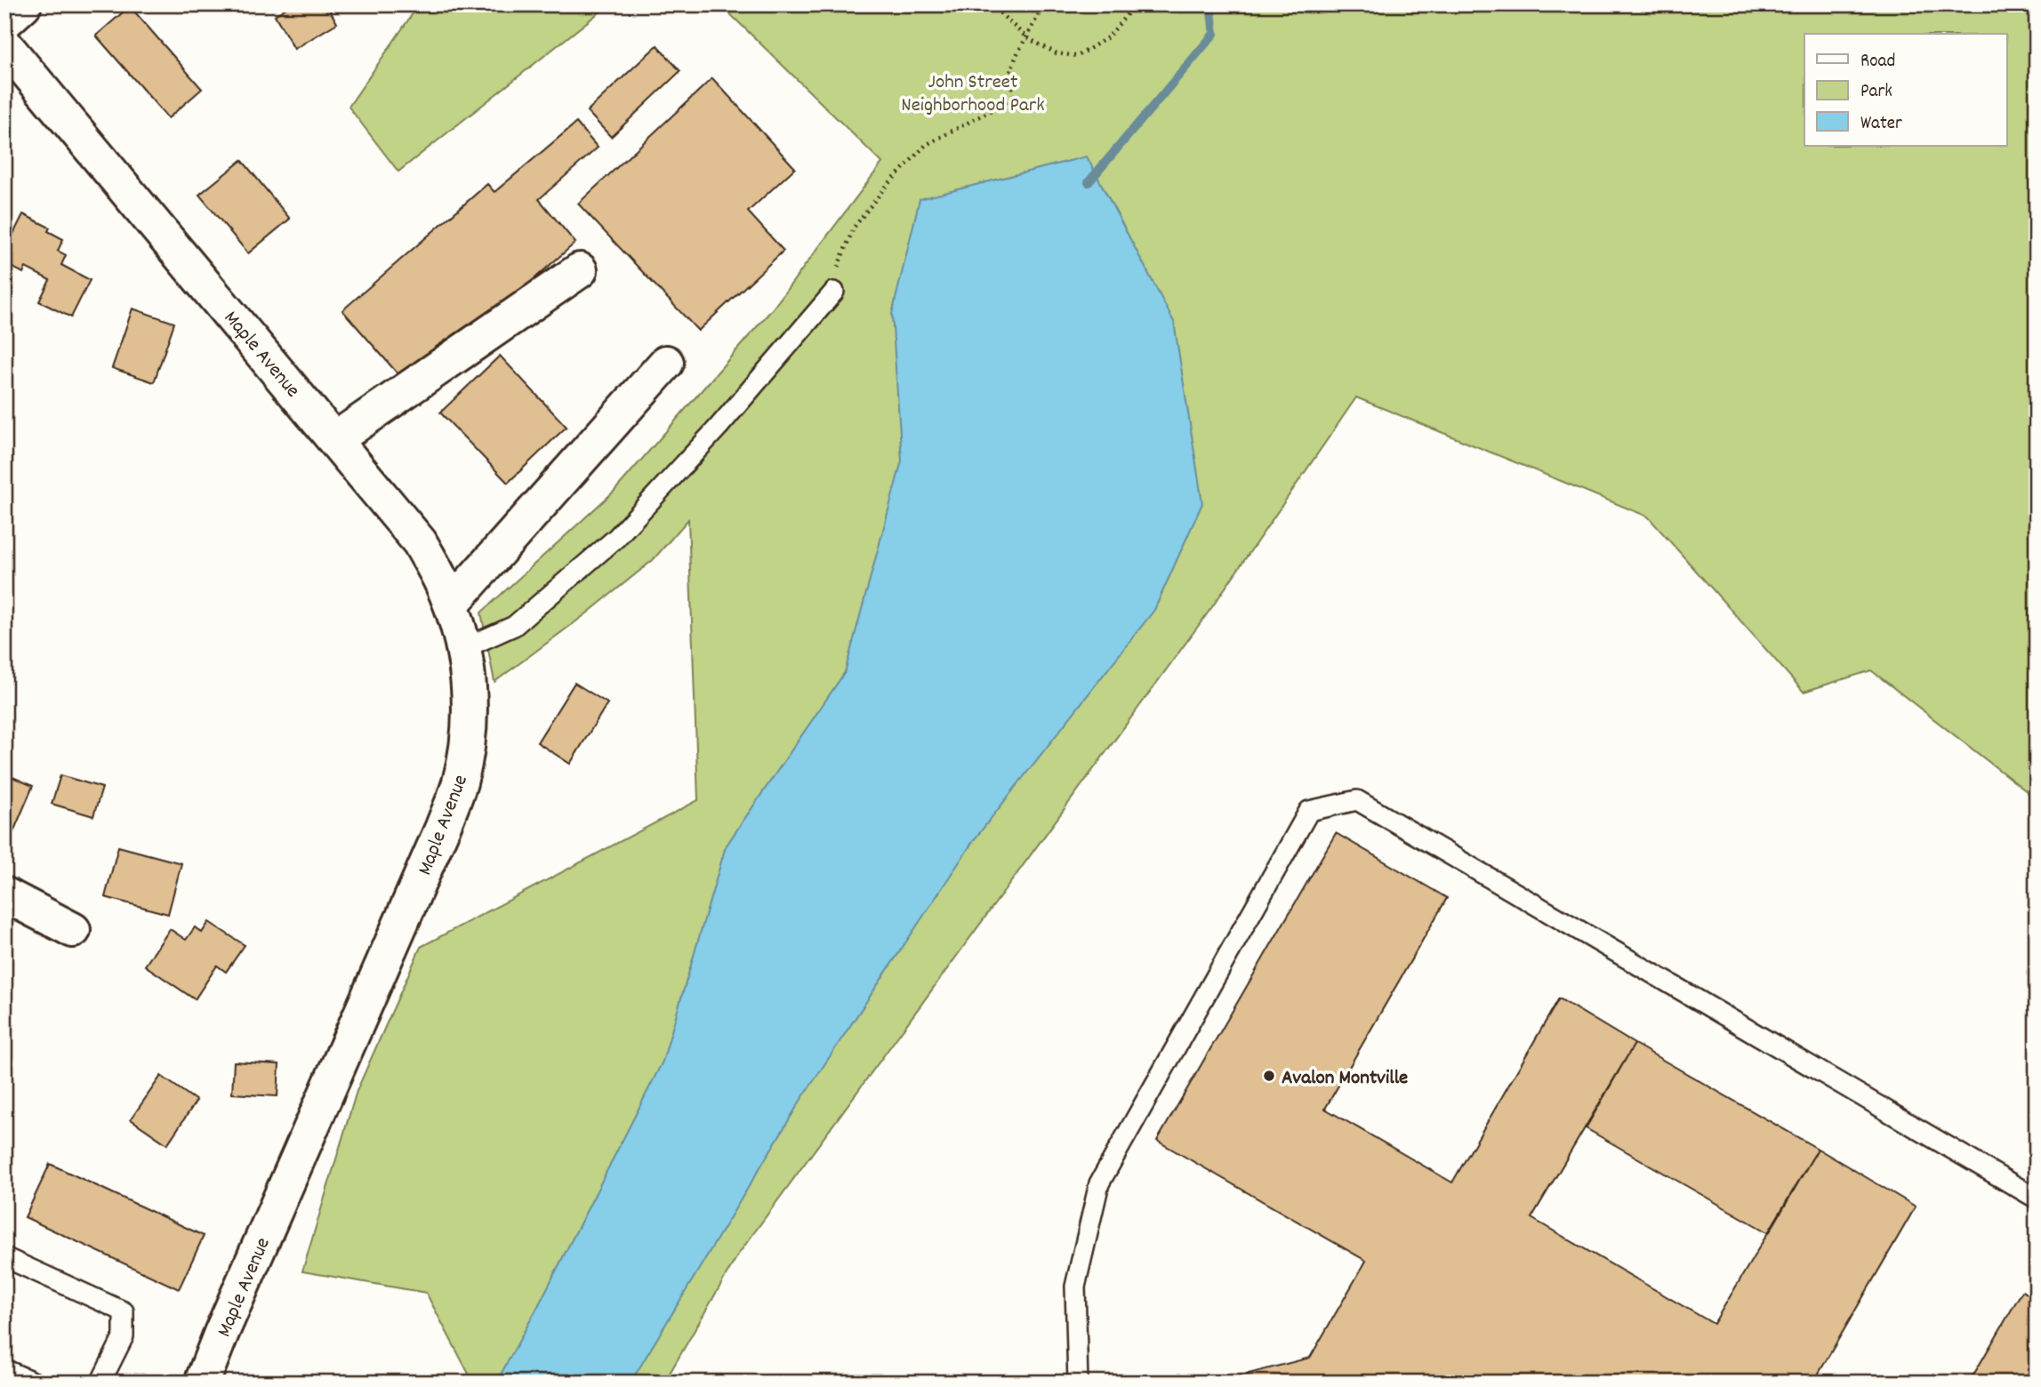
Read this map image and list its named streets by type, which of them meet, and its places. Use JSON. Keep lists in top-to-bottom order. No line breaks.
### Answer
{"streets":{"street":["Maple Avenue"]},"parks":["John Street Neighborhood Park"],"places":["Avalon Montville"],"legend":["Road","Park","Water"]}
